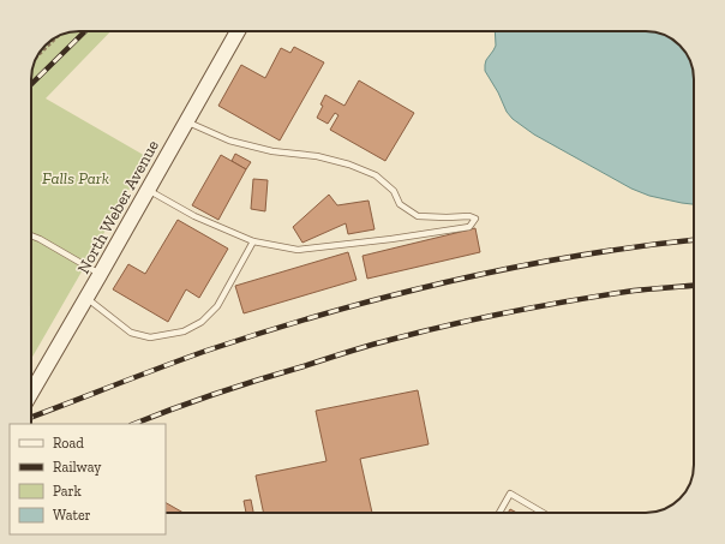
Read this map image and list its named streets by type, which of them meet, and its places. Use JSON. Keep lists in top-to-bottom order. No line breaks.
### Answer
{"streets":{"street":["North Weber Avenue"]},"parks":["Falls Park"],"legend":["Road","Railway","Park","Water"]}
